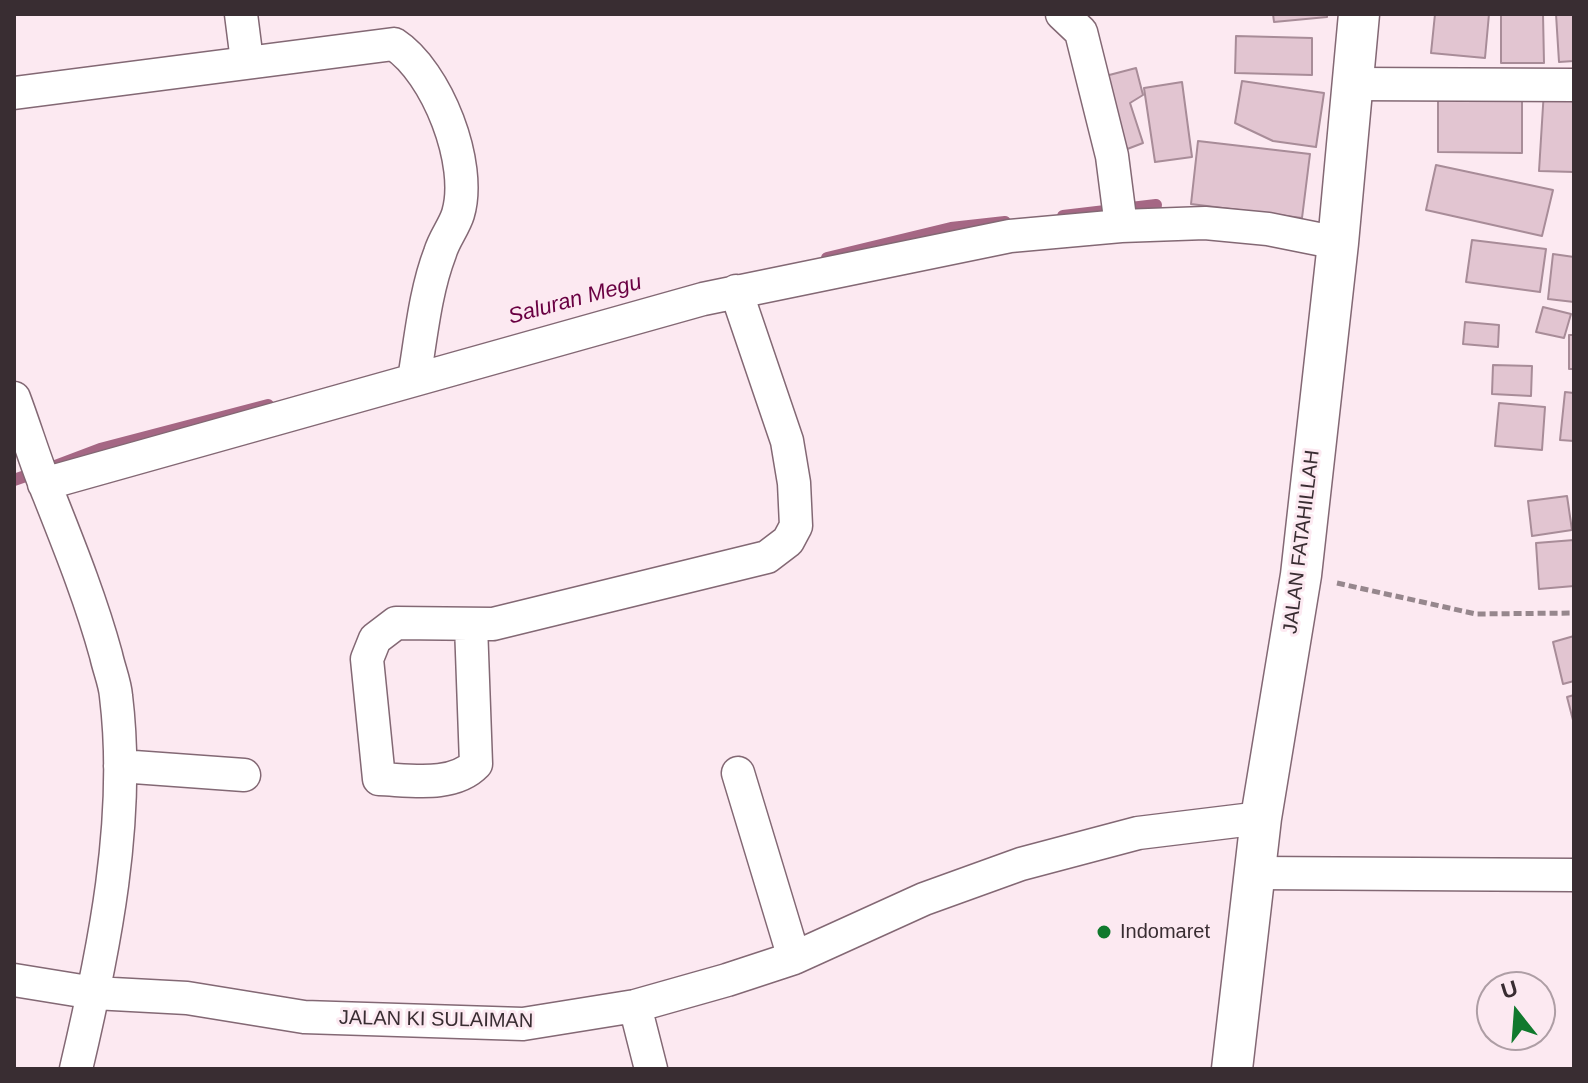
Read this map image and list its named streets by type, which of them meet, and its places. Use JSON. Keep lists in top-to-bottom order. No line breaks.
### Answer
{"streets":{"street":["JALAN FATAHILLAH","JALAN KI SULAIMAN"]},"crossings":[["JALAN FATAHILLAH","JALAN KI SULAIMAN"]],"water":["Saluran Megu"],"places":["Indomaret"],"north":"top"}
